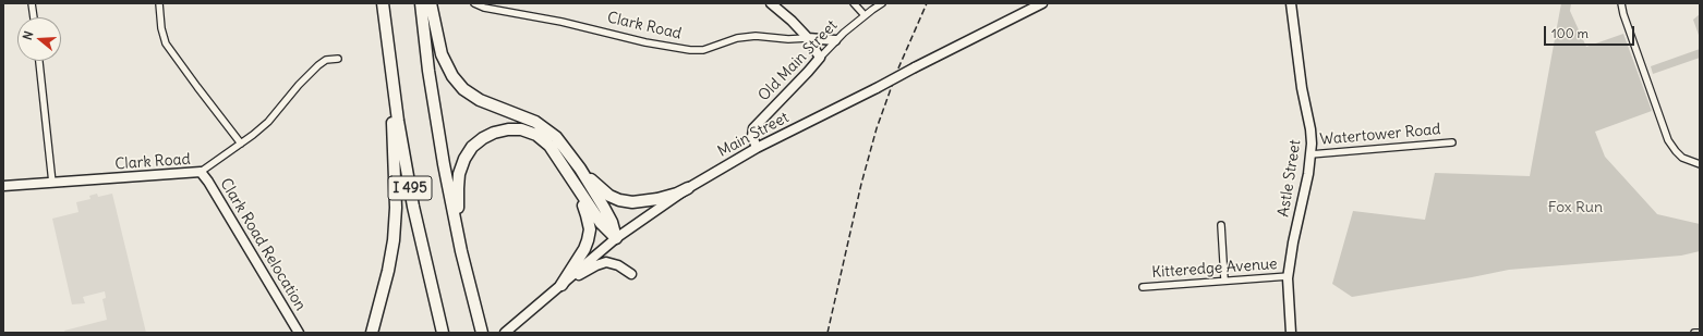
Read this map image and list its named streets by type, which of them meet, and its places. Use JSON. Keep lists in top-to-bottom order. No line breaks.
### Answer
{"streets":{"highway":["I 495"],"street":["Clark Road","Old Main Street","Main Street","Watertower Road","Astle Street","Clark Road Relocation","Kitteredge Avenue"]},"crossings":[["Clark Road","Clark Road Relocation"],["Old Main Street","Main Street"],["Watertower Road","Astle Street"],["Astle Street","Kitteredge Avenue"]],"parks":["Fox Run"],"scale_bar":"100 m","north":"left"}
